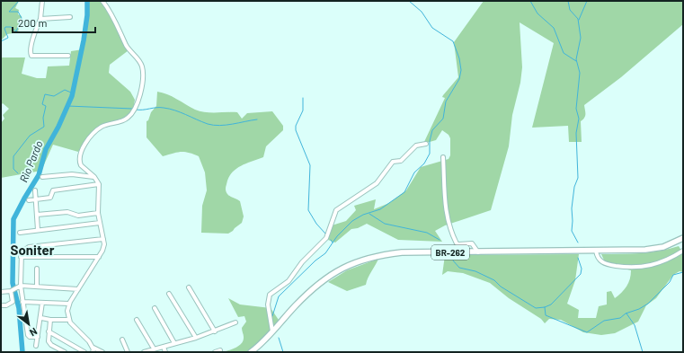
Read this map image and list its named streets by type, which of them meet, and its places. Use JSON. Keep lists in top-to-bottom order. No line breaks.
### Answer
{"streets":{"highway":["BR-262"]},"districts":["Soniter"],"water":["Rio Pardo"],"scale_bar":"200 m","north":"bottom right"}
